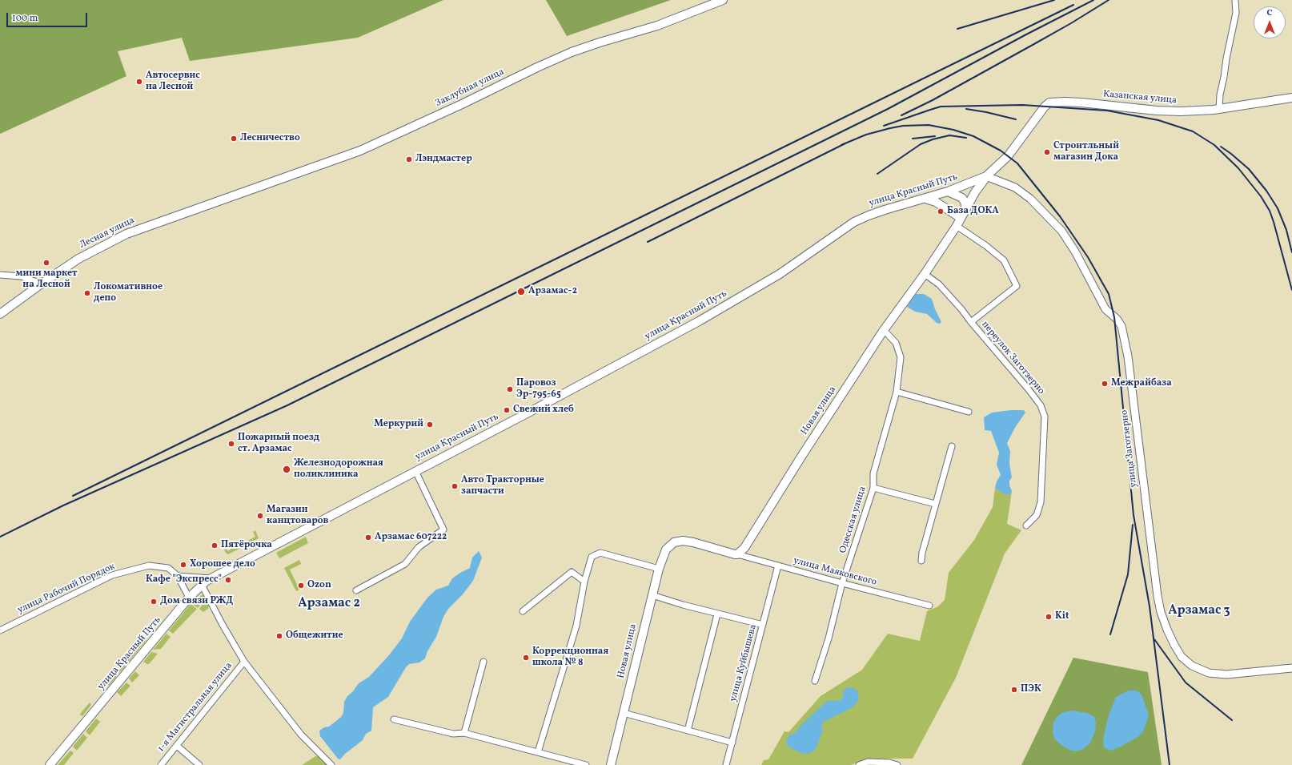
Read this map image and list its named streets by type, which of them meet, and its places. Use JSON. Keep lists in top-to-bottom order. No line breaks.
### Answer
{"streets":{"main road":["Заклубная улица","Казанская улица","улица Красный Путь","Лесная улица","Новая улица"],"street":["переулок Заготзерно","улица Заготзерно","Одесская улица","улица Маяковского","улица Рабочий Порядок","улица Куйбышева","1-я Магистральная улица"]},"crossings":[["Заклубная улица","Лесная улица"],["Казанская улица","улица Красный Путь"],["улица Красный Путь","Новая улица"],["улица Красный Путь","улица Заготзерно"],["улица Красный Путь","улица Рабочий Порядок"],["переулок Заготзерно","Новая улица"],["Новая улица","улица Заготзерно"],["Новая улица","Одесская улица"],["Новая улица","улица Маяковского"],["Одесская улица","улица Маяковского"],["улица Маяковского","улица Куйбышева"]],"districts":["Арзамас 2","Арзамас 3"],"places":["Автосервис на Лесной","Лесничество","Строитльный магазин Дока","Лэндмастер","База ДОКА","мини маркет на Лесной","Арзамас-2","Локомативное депо","Межрайбаза","Паровоз Эр-795-65","Свежий хлеб","Меркурий","Пожарный поезд ст. Арзамас","Железнодорожная поликлиника","Авто Тракторные запчасти","Магазин канцтоваров","Арзамас 607222","Пятёрочка","Хорошее дело","Кафе \"Экспресс\"","Ozon","Дом связи РЖД","Kit","Общежитие","Коррекционная школа № 8","ПЭК"],"scale_bar":"100 m","north":"top"}
